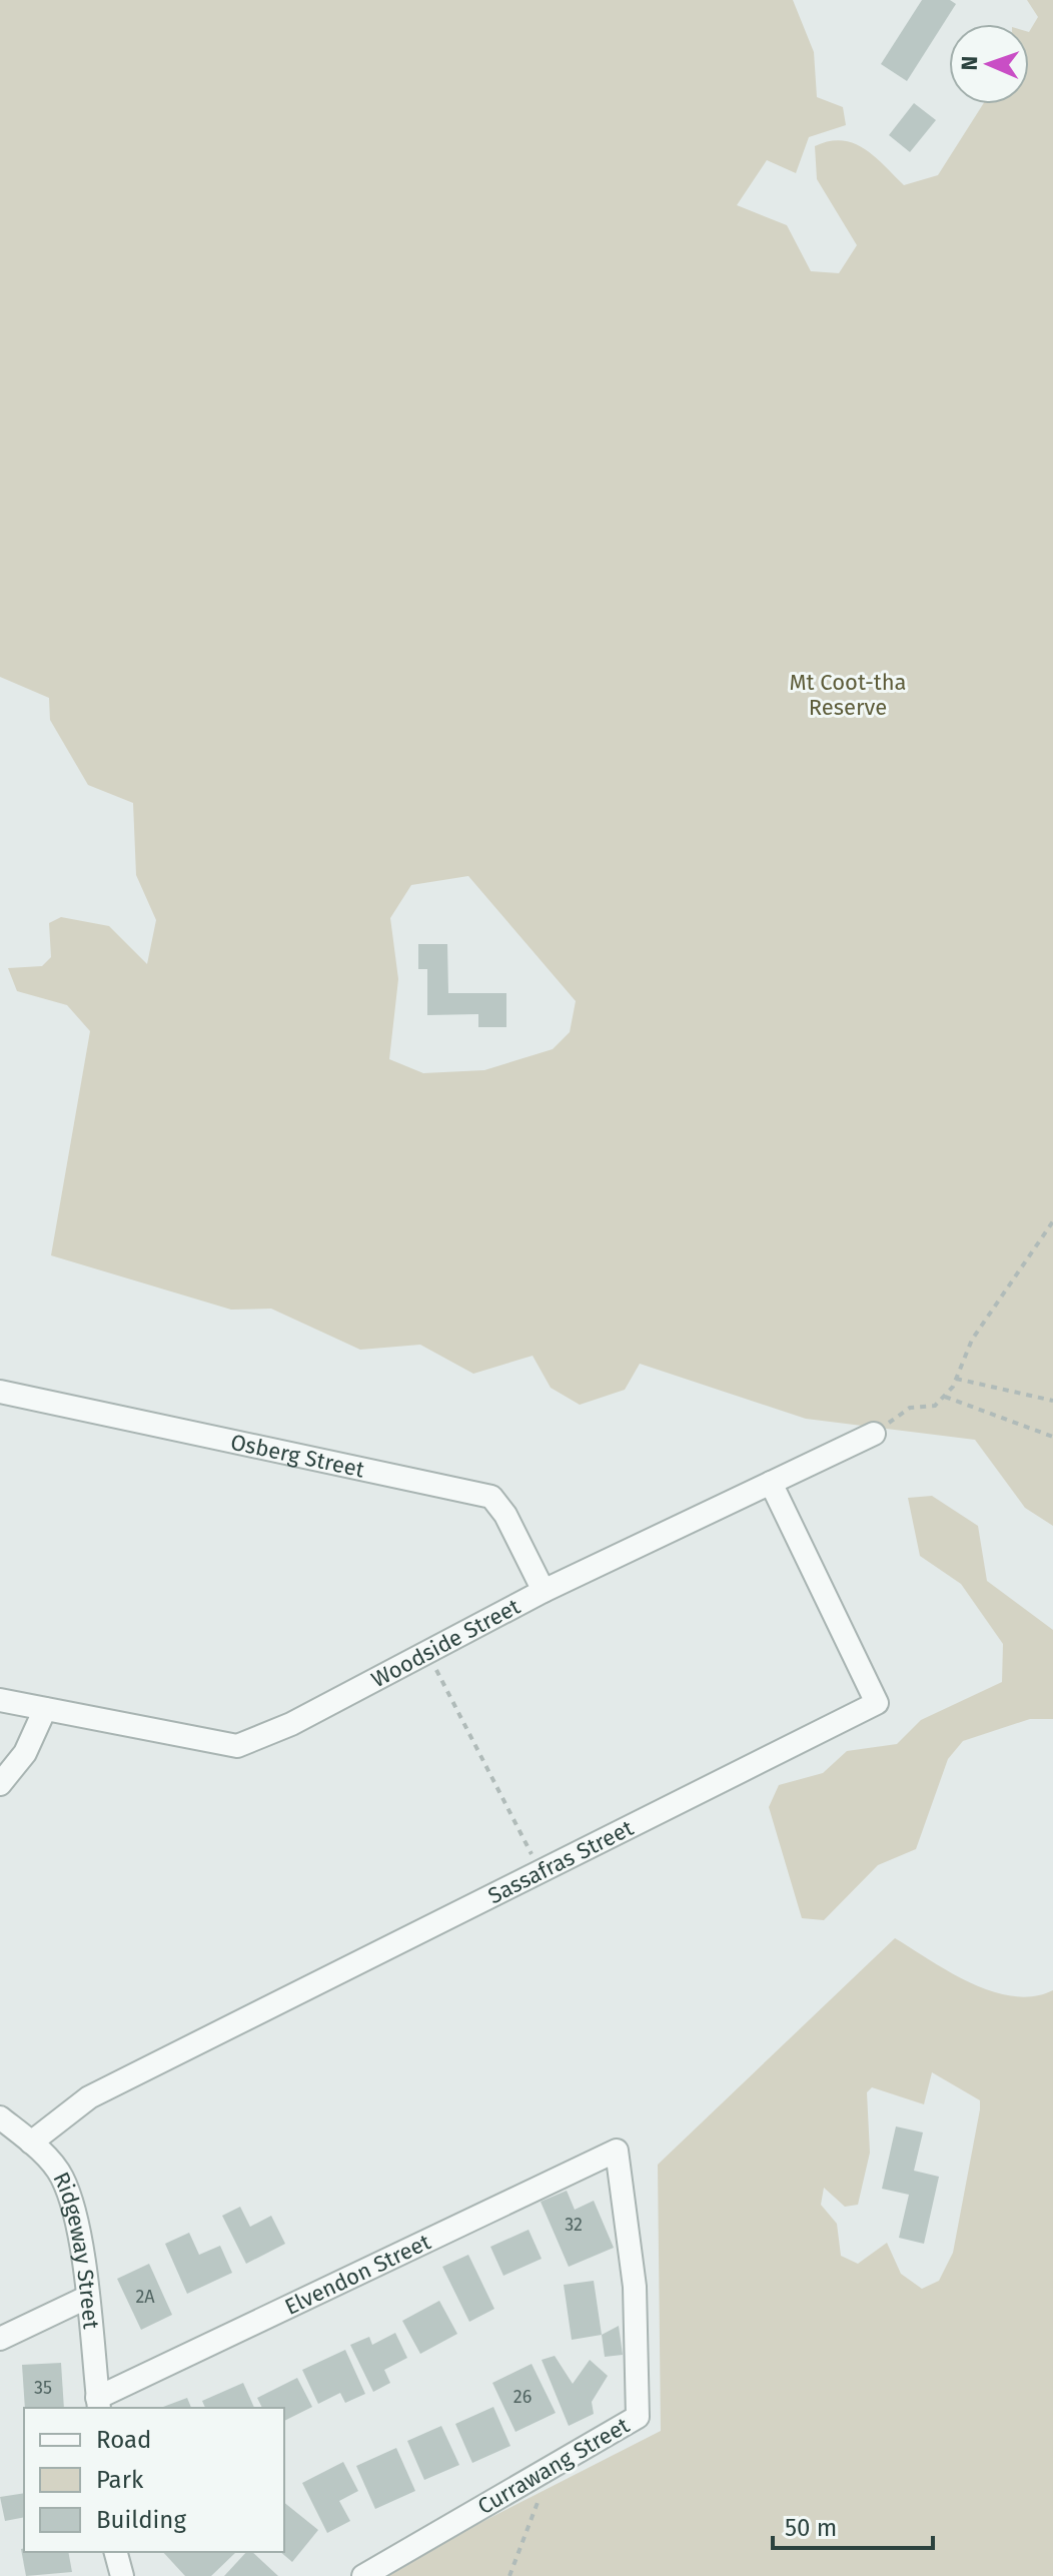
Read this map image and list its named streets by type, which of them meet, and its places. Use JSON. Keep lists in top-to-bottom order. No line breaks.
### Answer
{"streets":{"street":["Osberg Street","Woodside Street","Sassafras Street","Ridgeway Street","Elvendon Street","Currawang Street"]},"crossings":[["Osberg Street","Woodside Street"],["Woodside Street","Sassafras Street"],["Sassafras Street","Ridgeway Street"],["Ridgeway Street","Elvendon Street"],["Elvendon Street","Currawang Street"]],"parks":["Mt Coot-tha Reserve"],"house_numbers":["32","2A","35","26"],"legend":["Road","Park","Building"],"scale_bar":"50 m","north":"left"}
